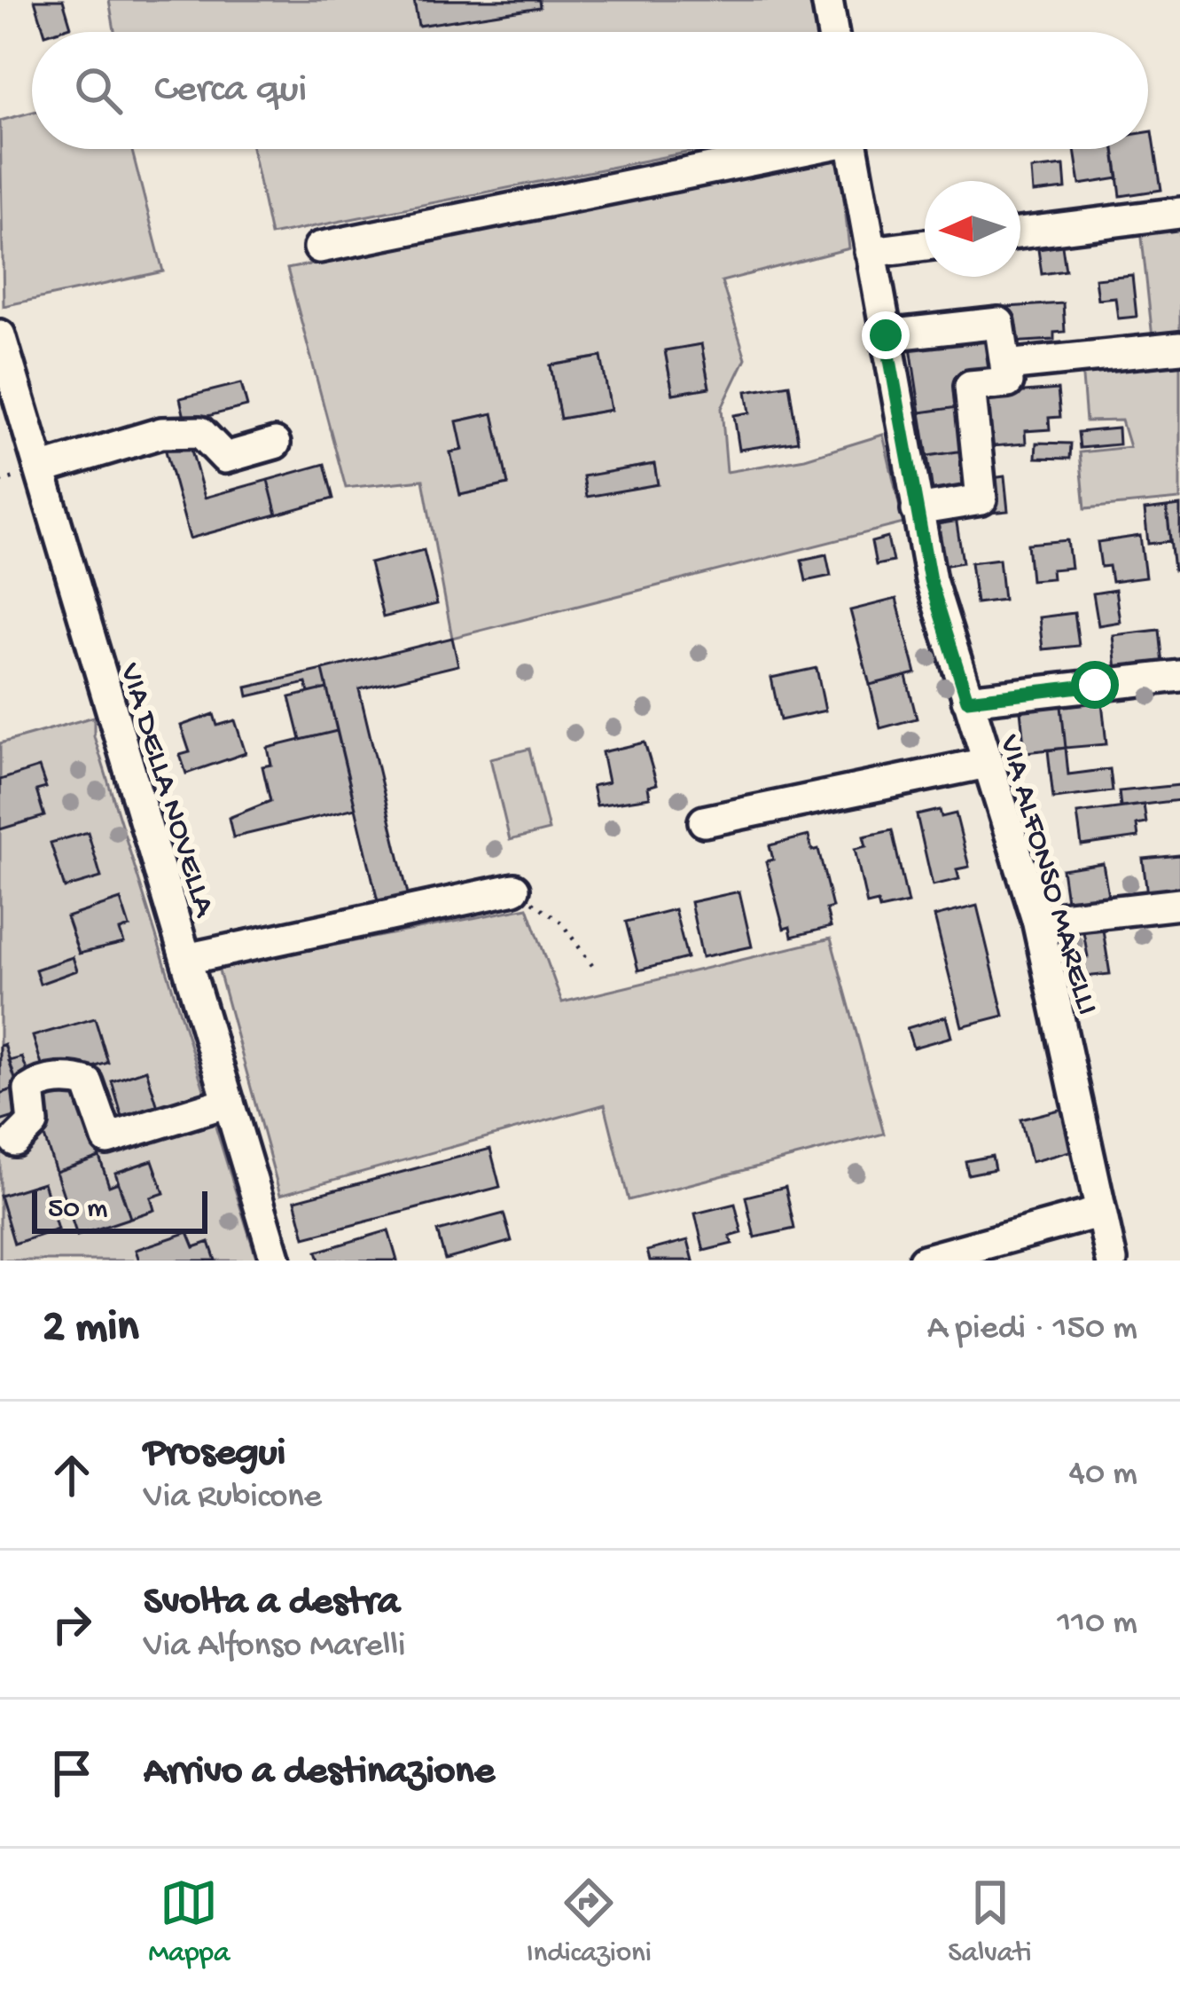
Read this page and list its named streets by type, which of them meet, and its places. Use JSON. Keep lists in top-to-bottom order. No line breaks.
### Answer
{"streets":{"street":["VIA DELLA NOVELLA","VIA ALFONSO MARELLI"]},"scale_bar":"50 m","north":"left","page":{"search":"Cerca qui","scale":"50 m","heading":["2 min","A piedi · 150 m"],"list":[["Prosegui","Via Rubicone","40 m"],["Svolta a destra","Via Alfonso Marelli","110 m"],"Arrivo a destinazione"],"nav":["Mappa","Indicazioni","Salvati"]}}
